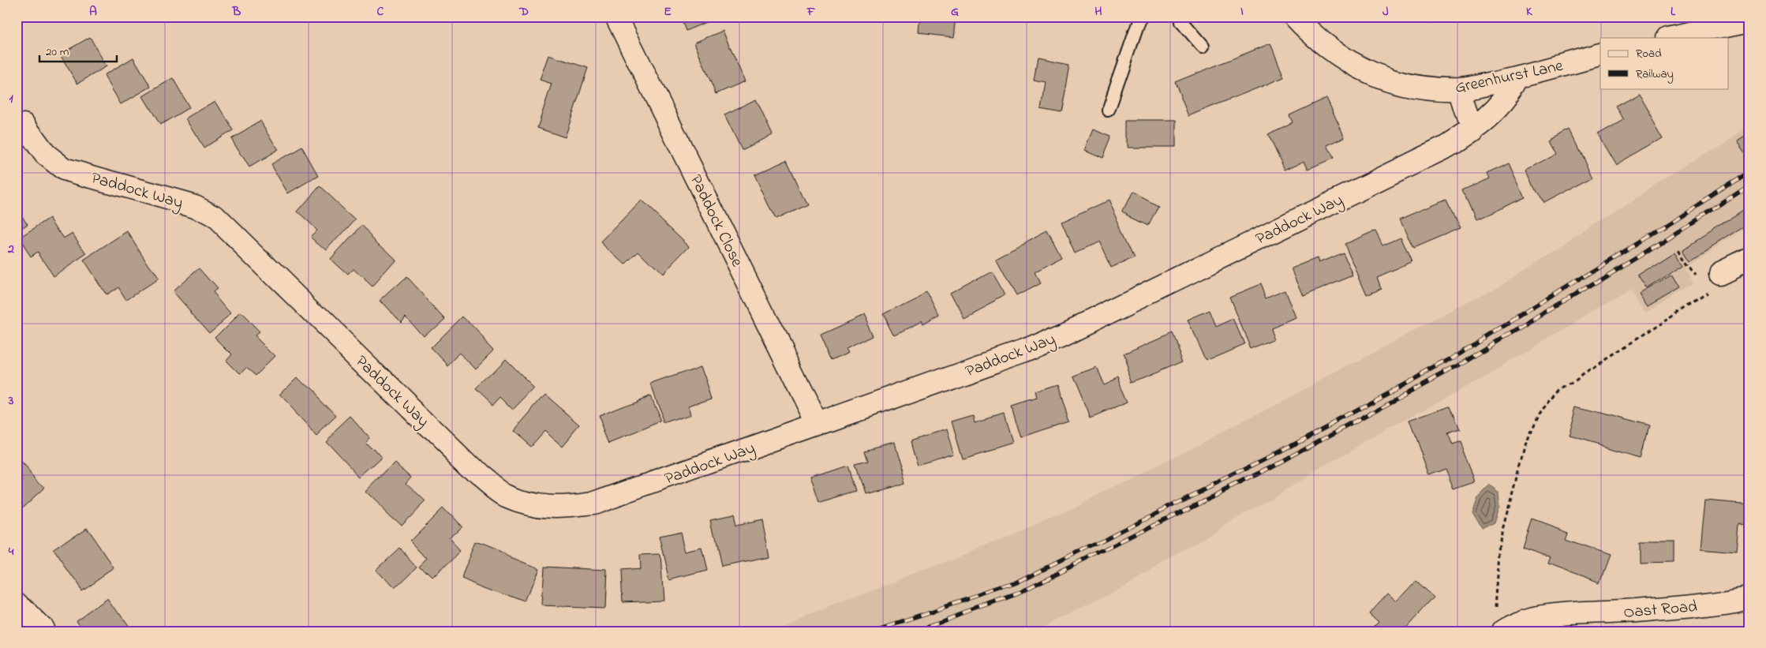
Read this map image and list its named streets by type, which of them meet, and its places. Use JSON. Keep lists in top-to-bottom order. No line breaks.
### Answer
{"streets":{"street":["Greenhurst Lane","Paddock Way","Paddock Close","Oast Road"]},"crossings":[["Greenhurst Lane","Paddock Way"],["Paddock Way","Paddock Close"]],"legend":["Road","Railway"],"scale_bar":"20 m","grid":{"columns":["A","B","C","D","E","F","G","H","I","J","K","L"],"rows":["1","2","3","4"]}}
